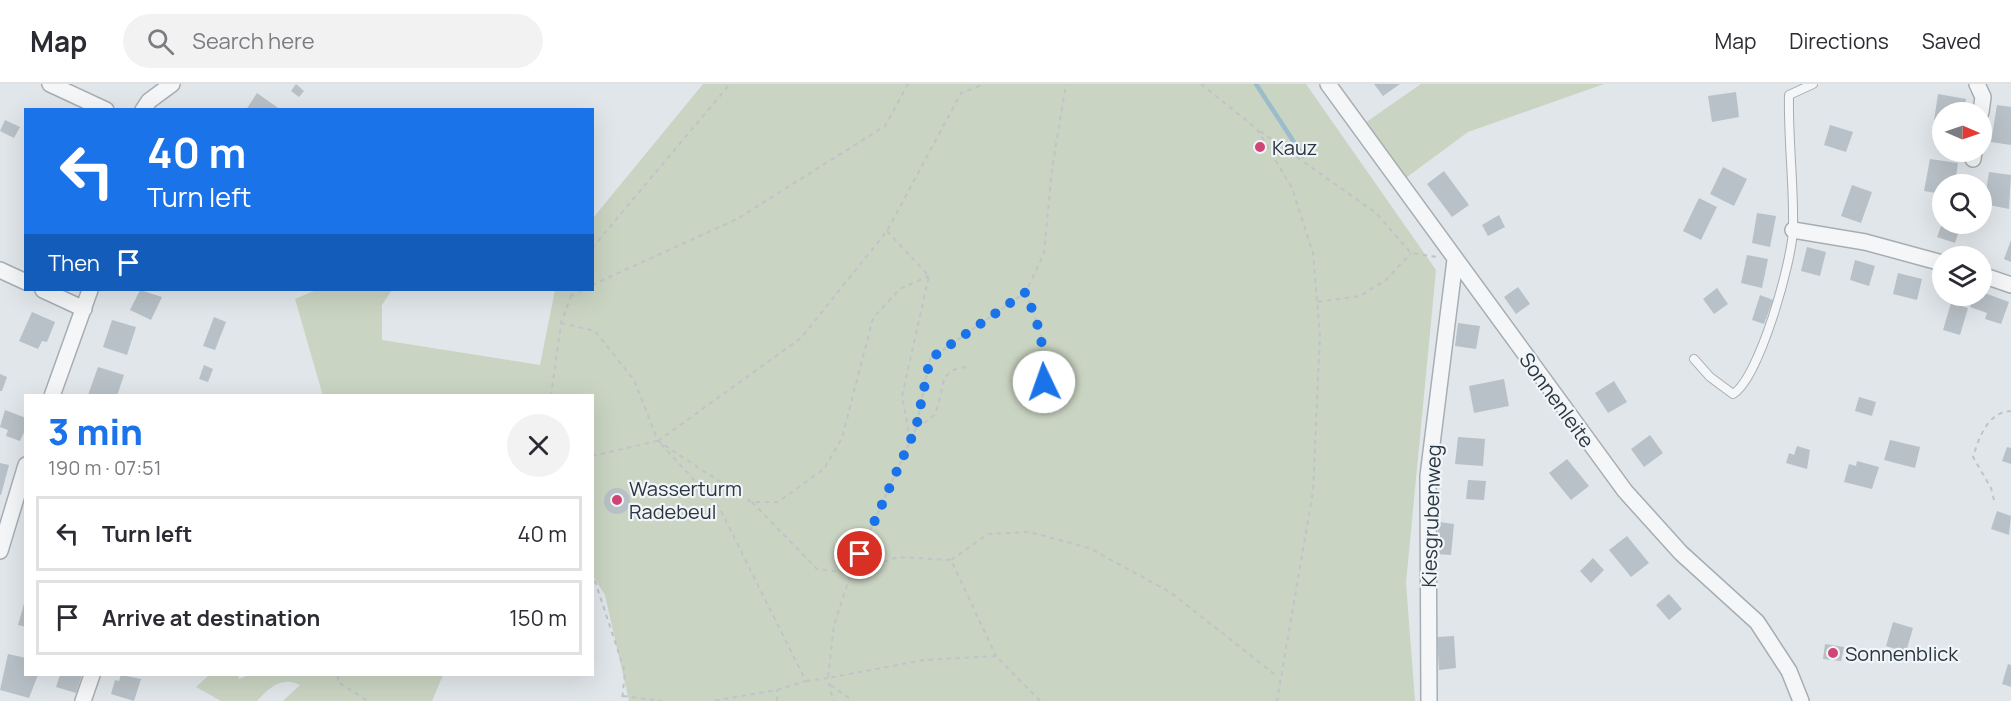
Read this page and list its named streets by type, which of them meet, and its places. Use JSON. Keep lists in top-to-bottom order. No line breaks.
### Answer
{"streets":{"street":["Sonnenleite","Kiesgrubenweg"]},"crossings":[["Sonnenleite","Kiesgrubenweg"]],"places":["Kauz","Wasserturm Radebeul","Sonnenblick"],"north":"right","page":{"header":"Map","search":"Search here","nav":["Map","Directions","Saved"],"turn":["40 m","Turn left"],"then":"Then","heading":["3 min","190 m · 07:51"],"list":[{"name":"Turn left","value":"40 m"},{"name":"Arrive at destination","value":"150 m"}]}}
